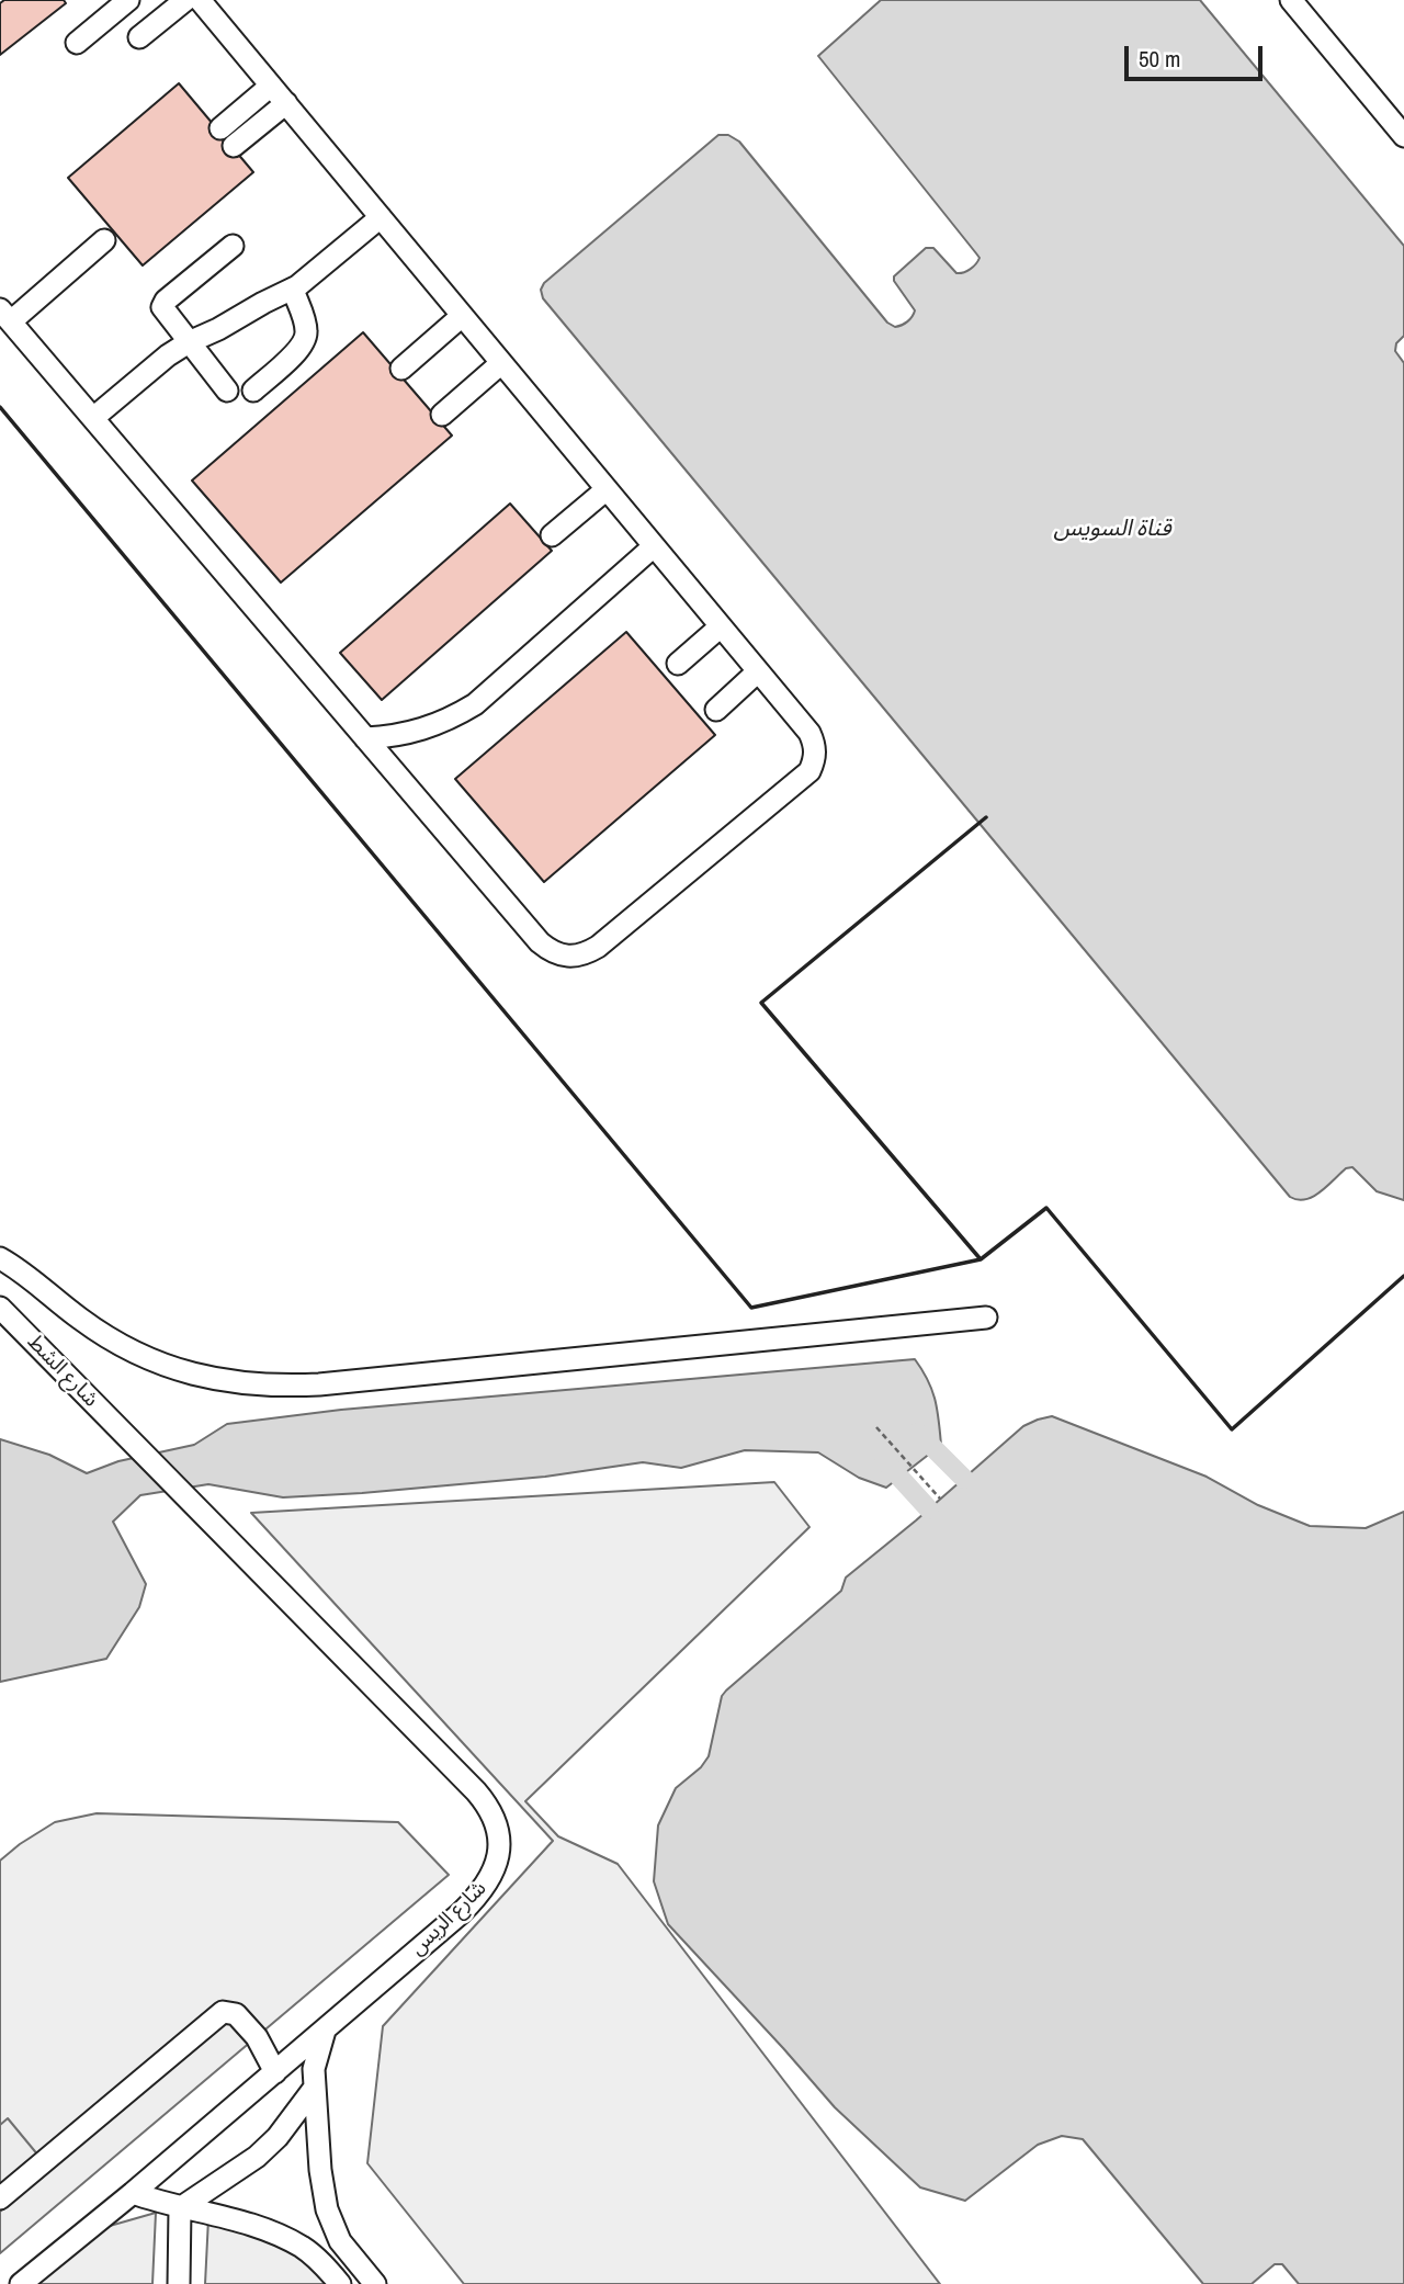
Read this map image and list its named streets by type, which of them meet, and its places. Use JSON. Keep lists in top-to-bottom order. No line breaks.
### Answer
{"streets":{"street":["شارع الشط","شارع الريس"]},"crossings":[["شارع الشط","شارع الريس"]],"water":["قناة السويس"],"scale_bar":"50 m"}
